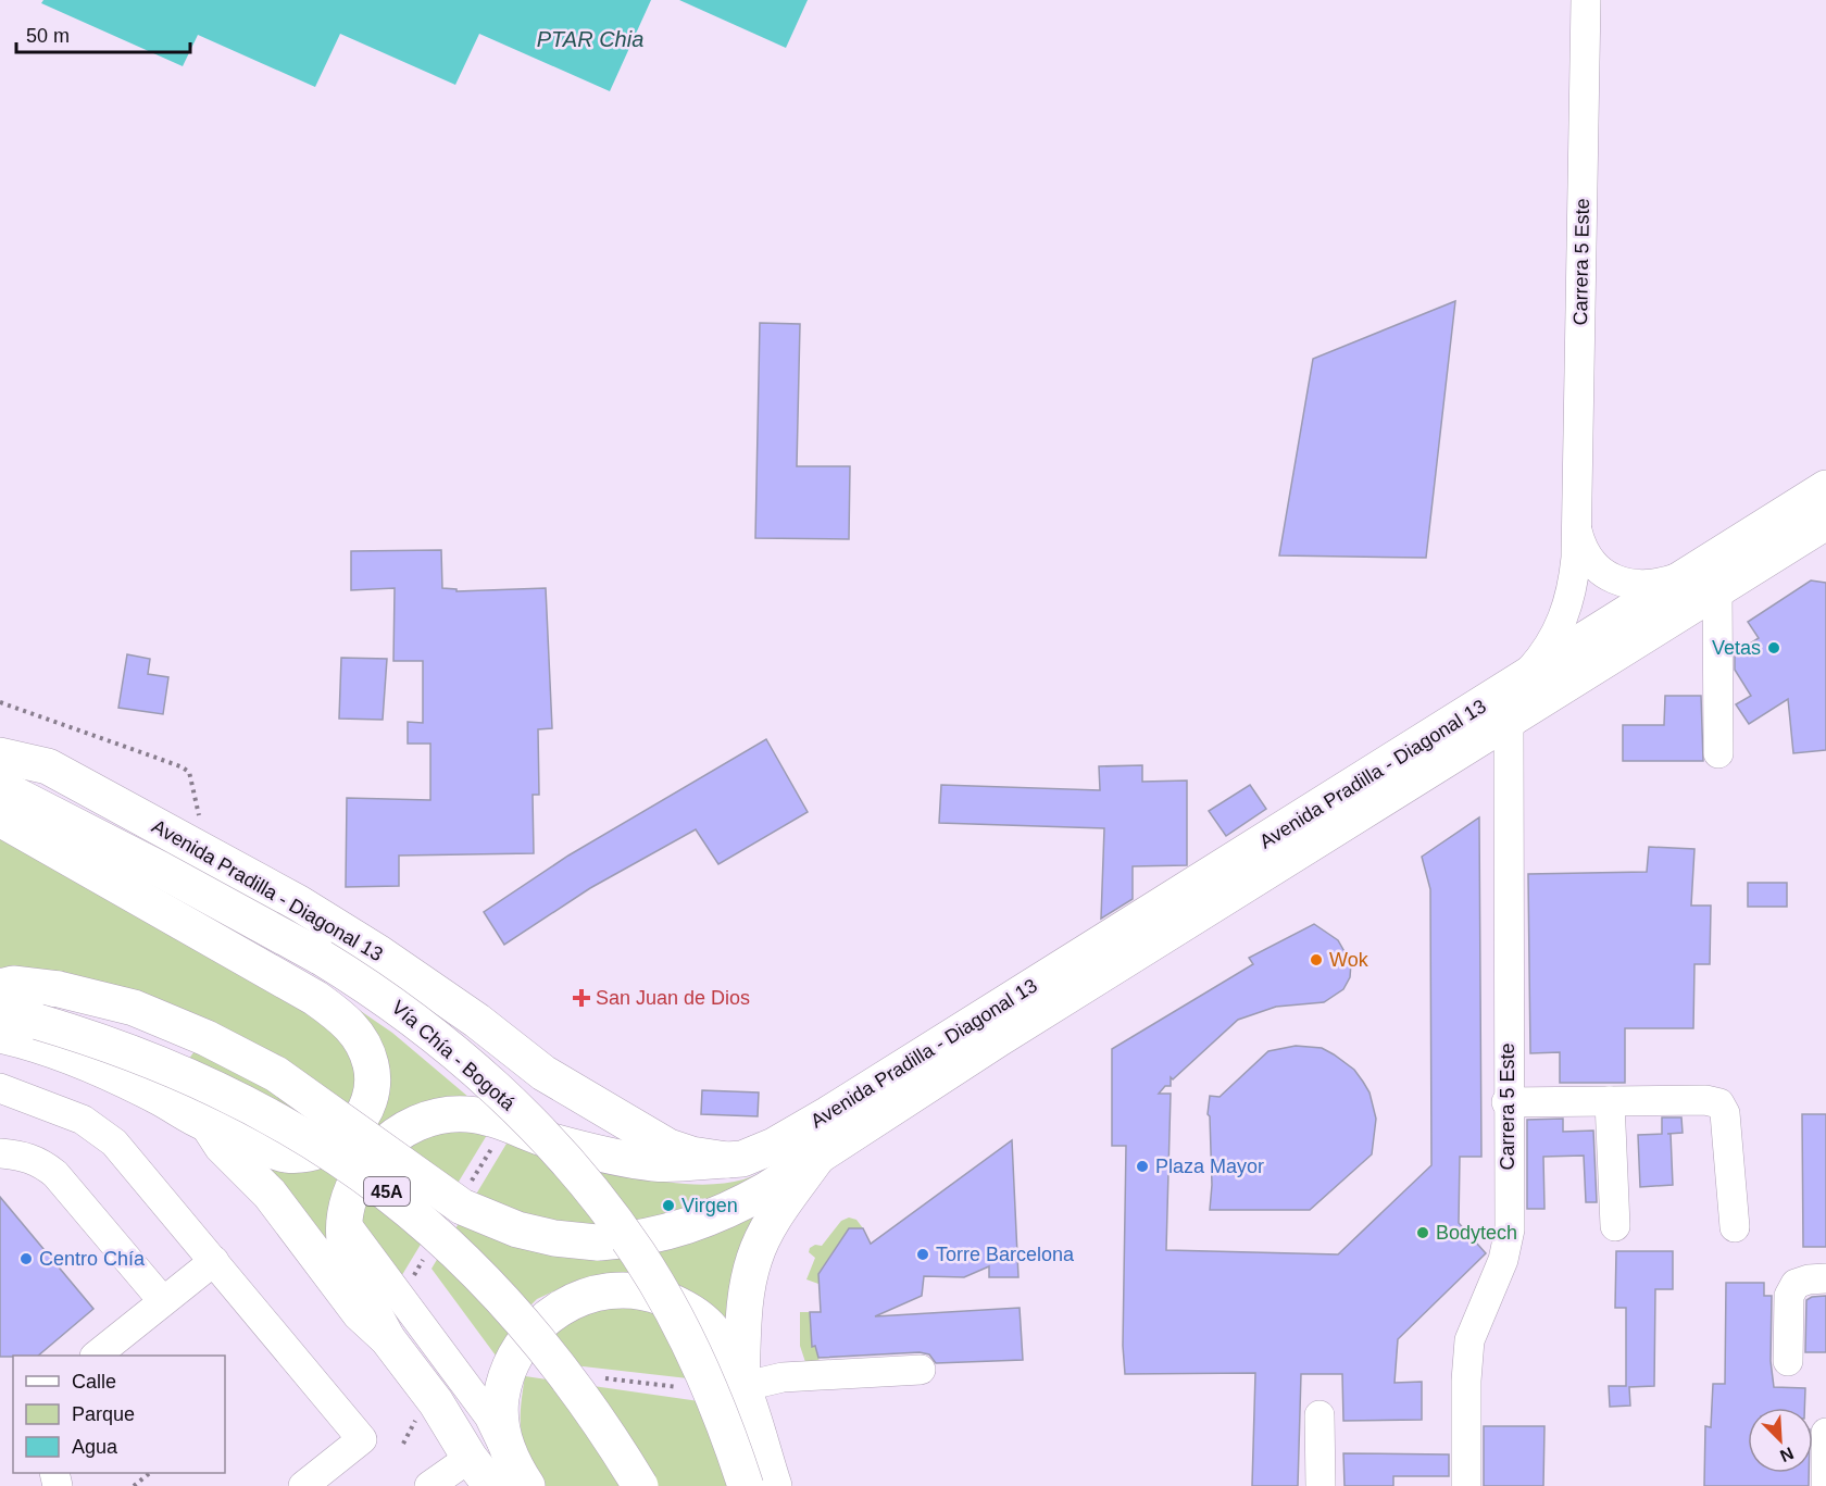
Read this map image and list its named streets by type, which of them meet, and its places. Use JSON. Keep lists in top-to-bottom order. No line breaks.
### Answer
{"streets":{"main road":["Avenida Pradilla - Diagonal 13","Vía Chía - Bogotá","45A"],"street":["Carrera 5 Este"]},"crossings":[["Carrera 5 Este","Avenida Pradilla - Diagonal 13"]],"water":["PTAR Chia"],"places":{"other":["Vetas","Wok","Plaza Mayor","Virgen","Bodytech","Torre Barcelona","Centro Chía"],"health":["San Juan de Dios"]},"legend":["Calle","Parque","Agua"],"scale_bar":"50 m","north":"bottom right"}
